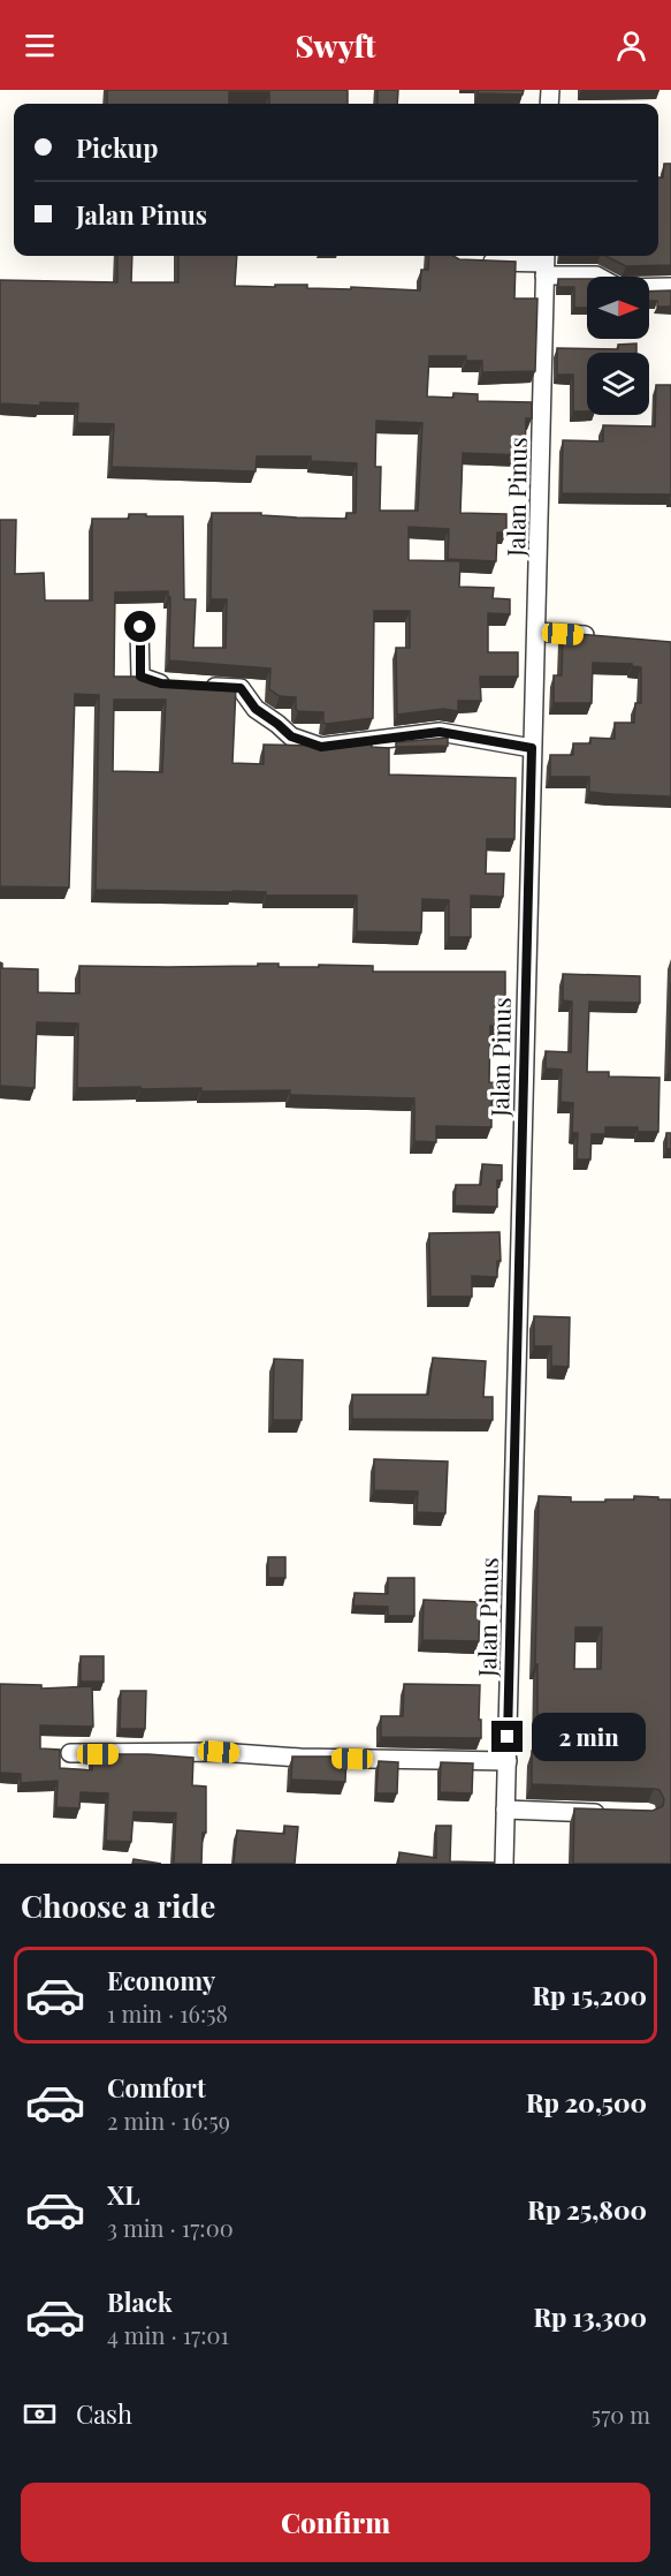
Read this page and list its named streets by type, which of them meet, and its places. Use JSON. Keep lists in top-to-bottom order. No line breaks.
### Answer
{"streets":{"street":["Jalan Pinus"]},"north":"right","page":{"header":"Swyft","banner":["Pickup","Jalan Pinus"],"bubble":"2 min","heading":"Choose a ride","list":[{"name":"Economy","note":"1 min · 16:58","value":"Rp 15,200"},{"name":"Comfort","note":"2 min · 16:59","value":"Rp 20,500"},{"name":"XL","note":"3 min · 17:00","value":"Rp 25,800"},{"name":"Black","note":"4 min · 17:01","value":"Rp 13,300"}],"pay":["Cash","570 m"],"buttons":"Confirm"}}
